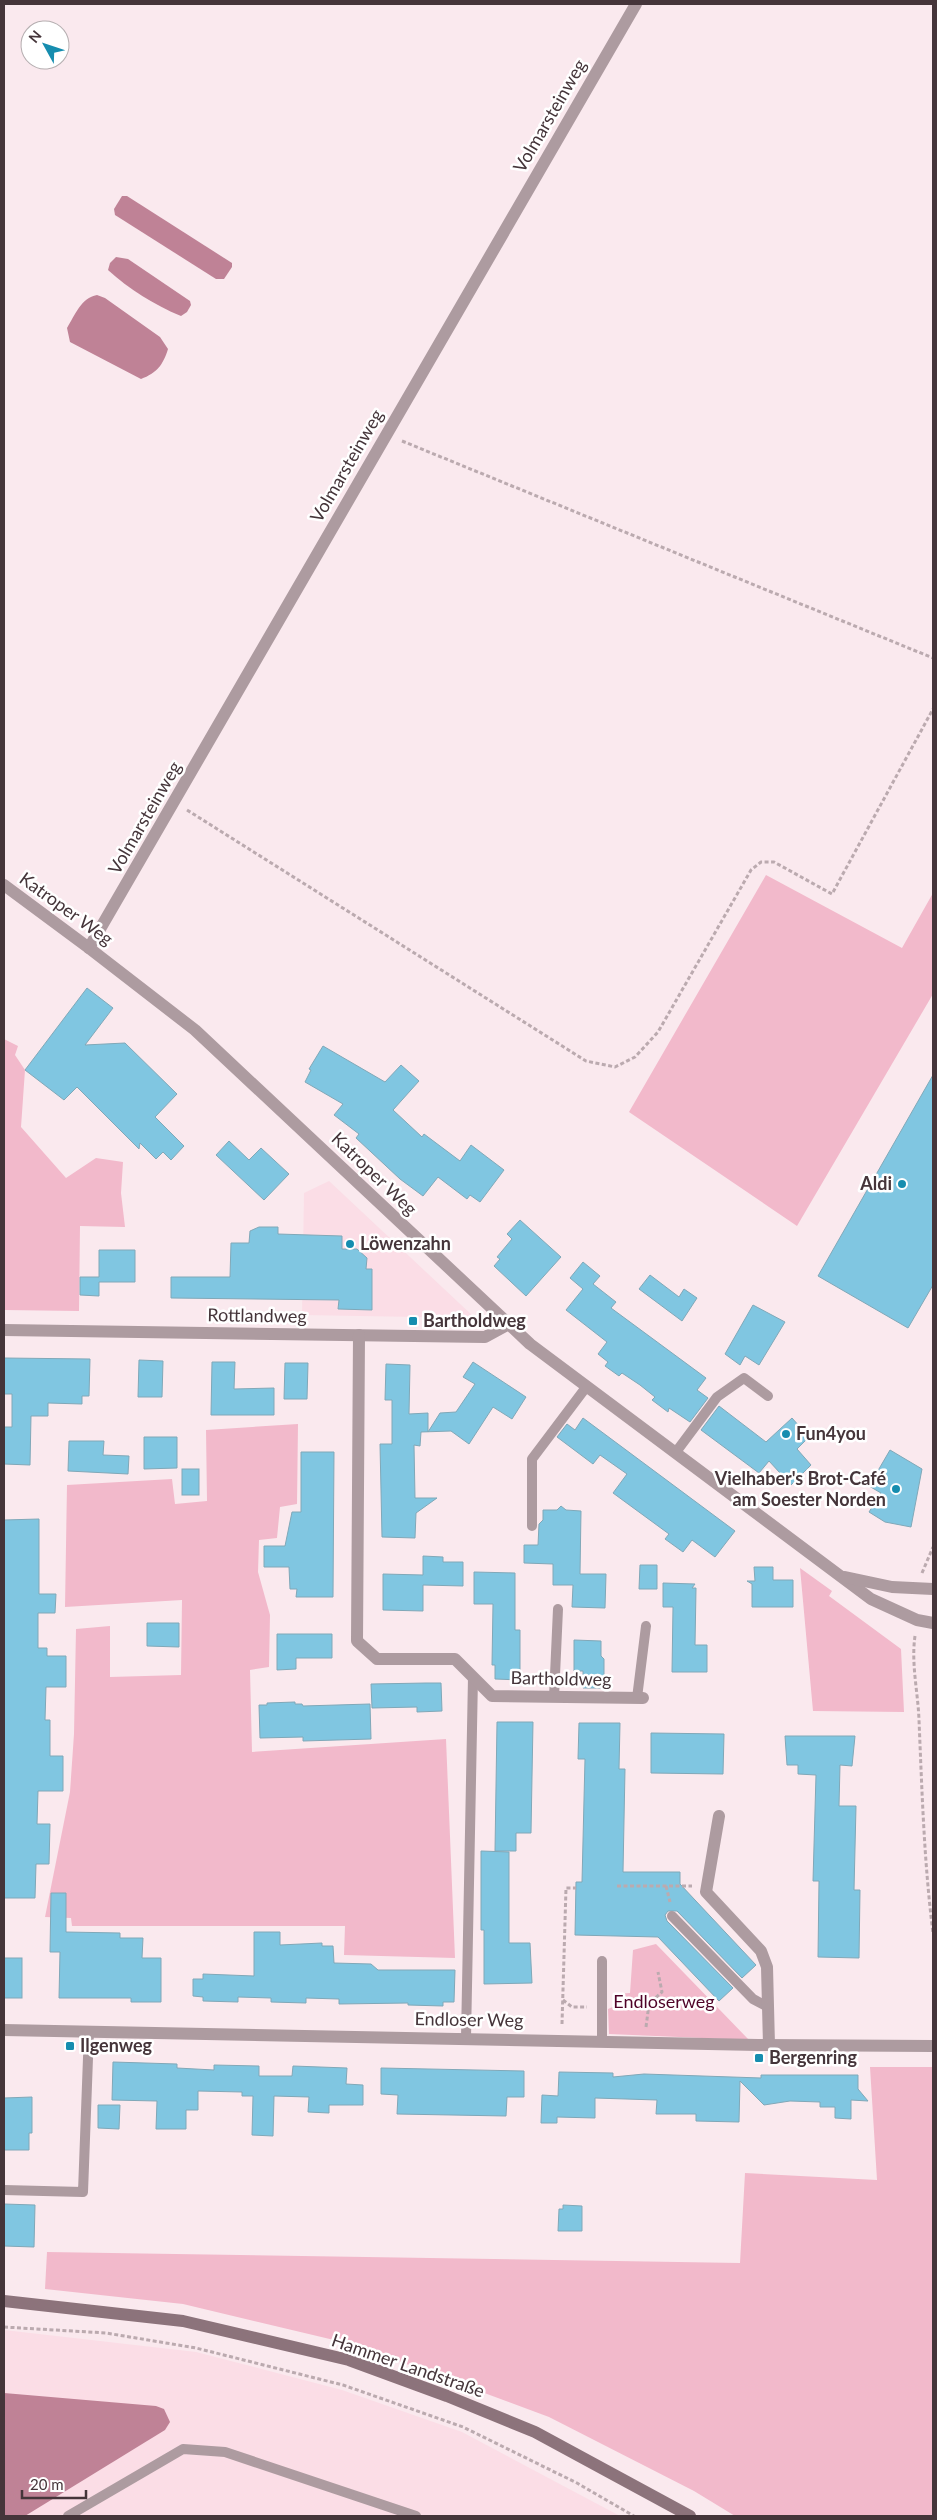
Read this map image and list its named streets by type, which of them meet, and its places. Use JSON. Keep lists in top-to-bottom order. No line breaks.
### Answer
{"streets":{"main road":["Hammer Landstraße"],"street":["Volmarsteinweg","Katroper Weg","Rottlandweg","Bartholdweg","Endloser Weg"]},"crossings":[["Volmarsteinweg","Katroper Weg"],["Katroper Weg","Rottlandweg"],["Rottlandweg","Bartholdweg"]],"parks":["Endloserweg"],"places":{"other":["Aldi","Löwenzahn","Fun4you","Vielhaber's Brot-Café am Soester Norden"],"transit":["Bartholdweg","Ilgenweg","Bergenring"]},"scale_bar":"20 m","north":"top left"}
